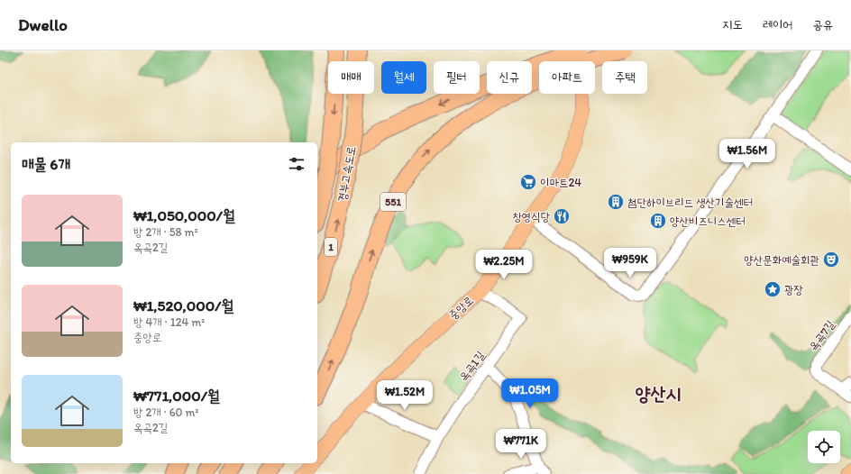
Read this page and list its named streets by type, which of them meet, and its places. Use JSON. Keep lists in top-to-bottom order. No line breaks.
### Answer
{"streets":{"highway":["경부고속도로","551","1"],"main road":["중앙로"],"street":["옥곡7길","옥곡1길"]},"crossings":[["551","중앙로"],["중앙로","옥곡1길"]],"districts":["양산시"],"places":{"supermarket":["이마트24"],"building":["첨단하이브리드 생산기술센터","양산비즈니스센터"],"restaurant":["창영식당"],"theatre":["양산문화예술회관"],"place":["광장"]},"page":{"header":"Dwello","nav":["지도","레이어","공유"],"chip":["매매","월세","필터","신규","아파트","주택"],"price":["₩1.56M","₩959K","₩2.25M","₩1.05M","₩1.52M","₩771K"],"heading":"매물 6개","list":[{"name":"₩1,050,000/월","note":"방 2개 · 58 m² · 옥곡2길"},{"name":"₩1,520,000/월","note":"방 4개 · 124 m² · 중앙로"},{"name":"₩771,000/월","note":"방 2개 · 60 m² · 옥곡2길"}]}}
